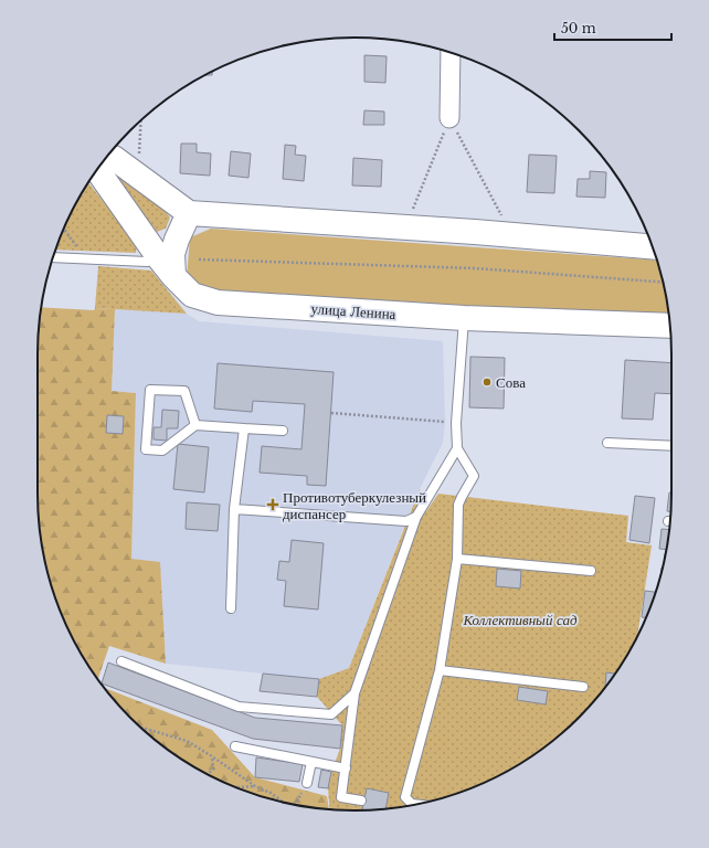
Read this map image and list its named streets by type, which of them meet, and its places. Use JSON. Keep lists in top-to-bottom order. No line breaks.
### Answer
{"streets":{"main road":["улица Ленина"]},"parks":["Коллективный сад"],"places":{"other":["Сова"],"health":["Противотуберкулезный диспансер"]},"scale_bar":"50 m"}
